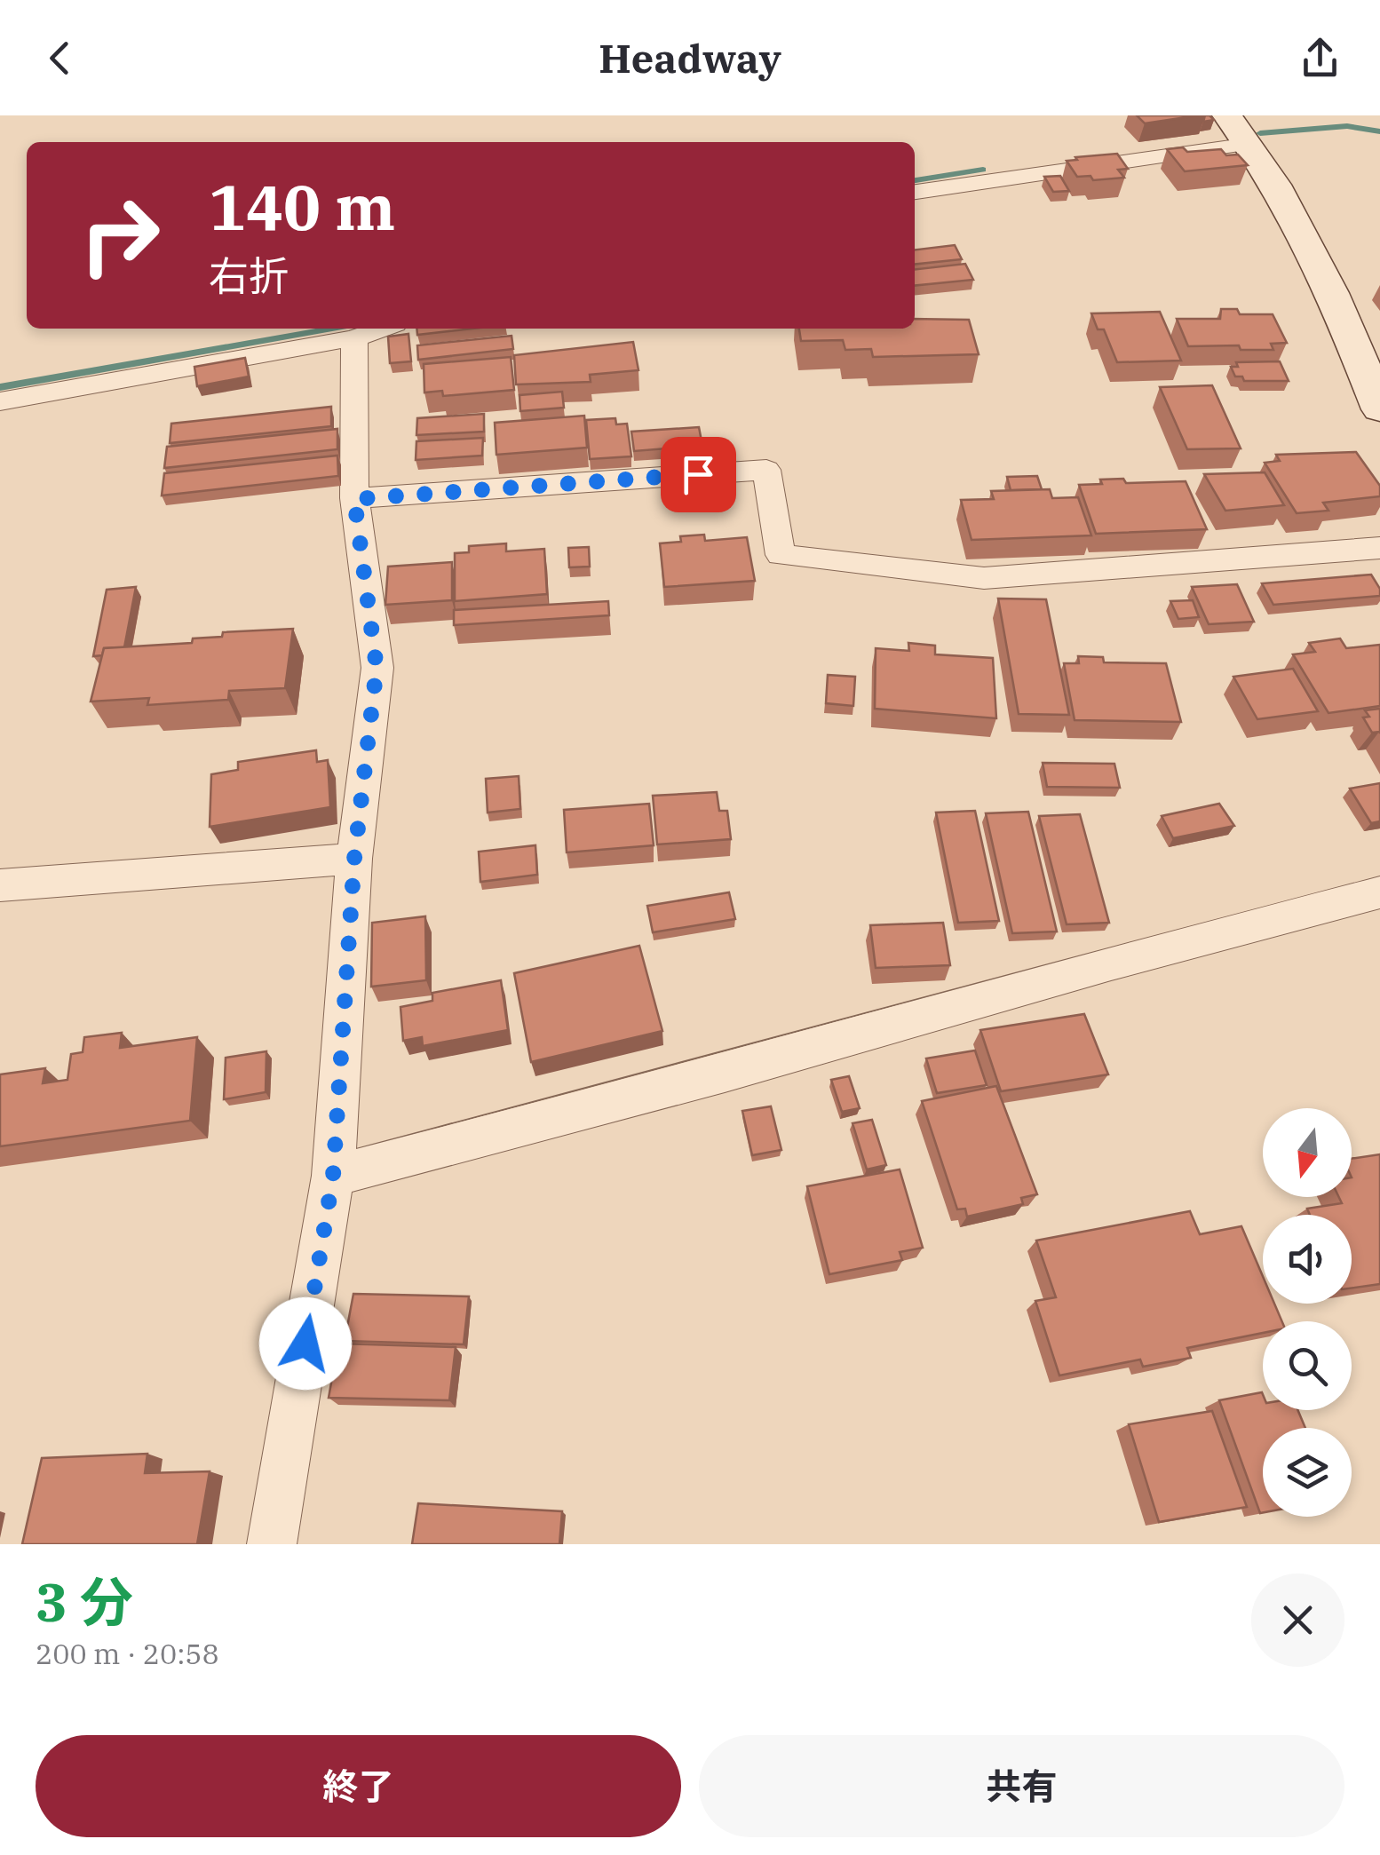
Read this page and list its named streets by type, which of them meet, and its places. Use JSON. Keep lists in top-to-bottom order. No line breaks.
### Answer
{"north":"bottom","page":{"header":"Headway","turn":["140 m","右折"],"heading":["3 分","200 m · 20:58"],"buttons":["終了","共有"]}}
